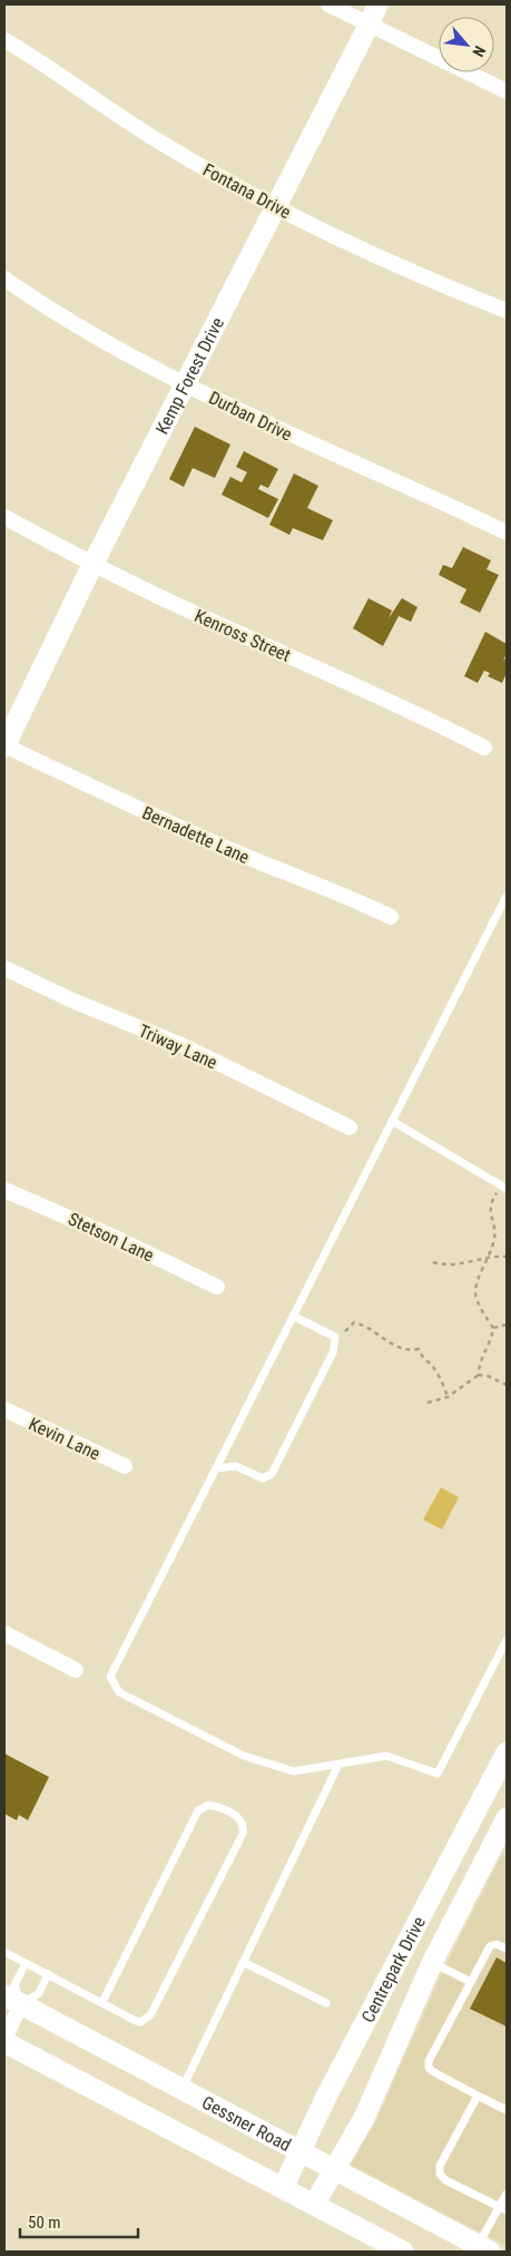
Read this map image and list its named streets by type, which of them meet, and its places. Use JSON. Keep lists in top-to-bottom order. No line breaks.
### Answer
{"streets":{"street":["Fontana Drive","Kemp Forest Drive","Durban Drive","Kenross Street","Bernadette Lane","Triway Lane","Stetson Lane","Kevin Lane","Centrepark Drive","Gessner Road"]},"crossings":[["Fontana Drive","Kemp Forest Drive"],["Kemp Forest Drive","Durban Drive"],["Kemp Forest Drive","Kenross Street"],["Kemp Forest Drive","Bernadette Lane"],["Centrepark Drive","Gessner Road"]],"scale_bar":"50 m","north":"bottom right"}
